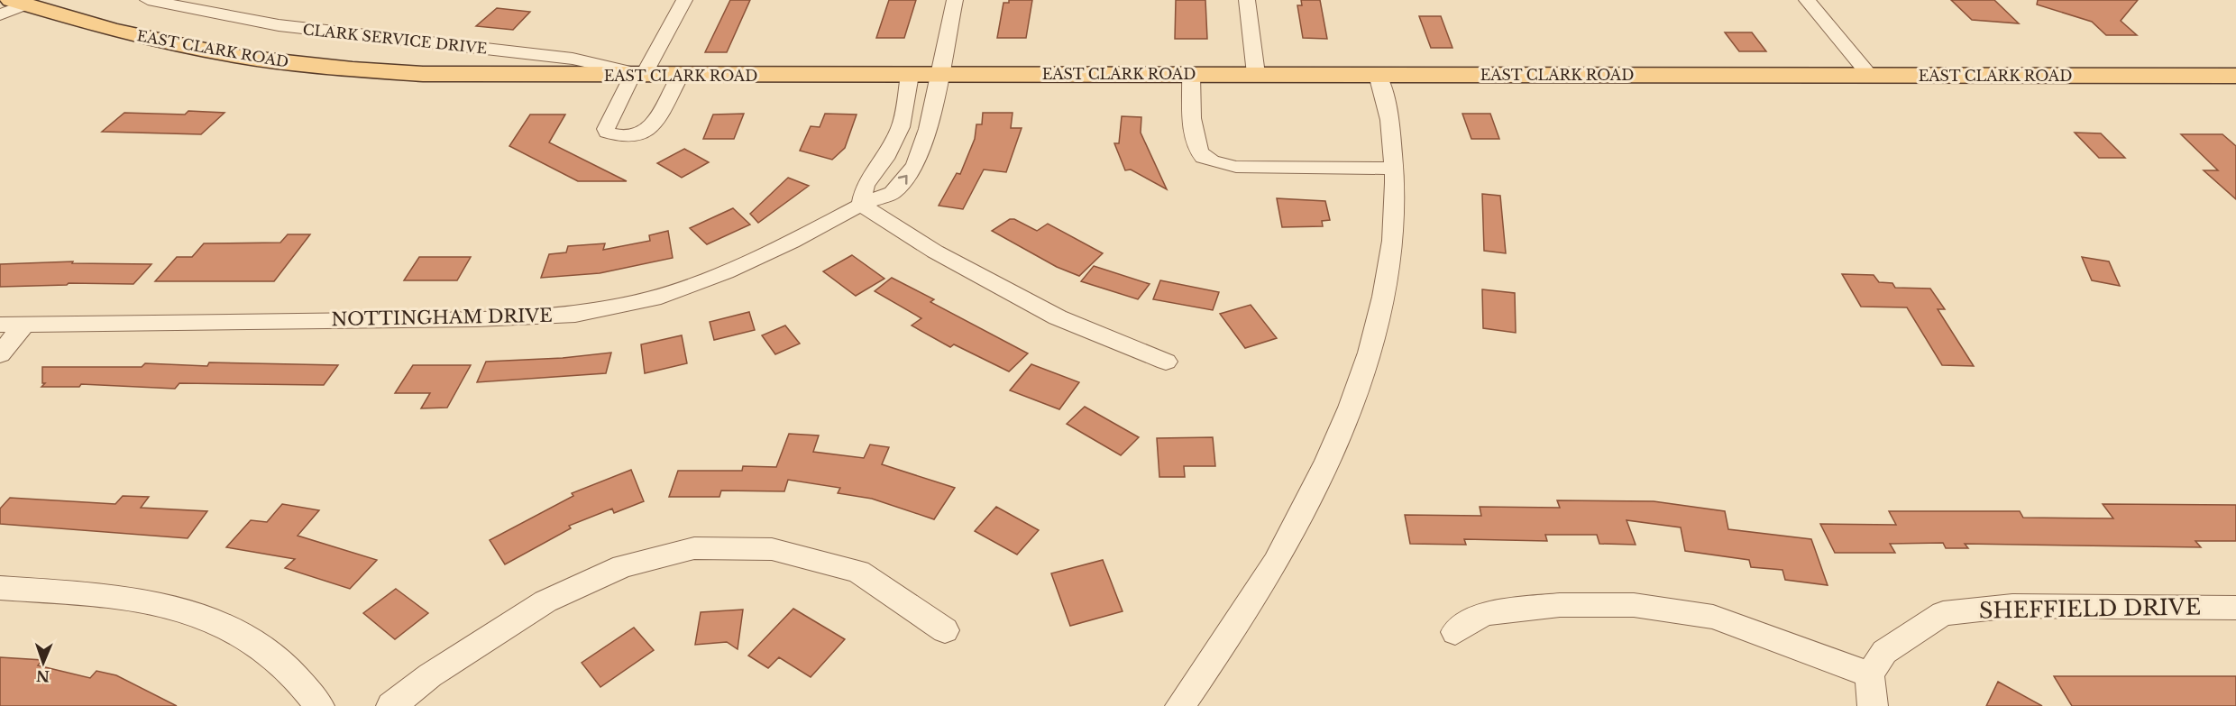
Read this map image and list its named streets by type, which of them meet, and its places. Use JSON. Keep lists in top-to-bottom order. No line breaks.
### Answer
{"streets":{"main road":["EAST CLARK ROAD"],"street":["CLARK SERVICE DRIVE","NOTTINGHAM DRIVE","SHEFFIELD DRIVE"]},"crossings":[["CLARK SERVICE DRIVE","EAST CLARK ROAD"],["EAST CLARK ROAD","NOTTINGHAM DRIVE"]],"north":"bottom"}
